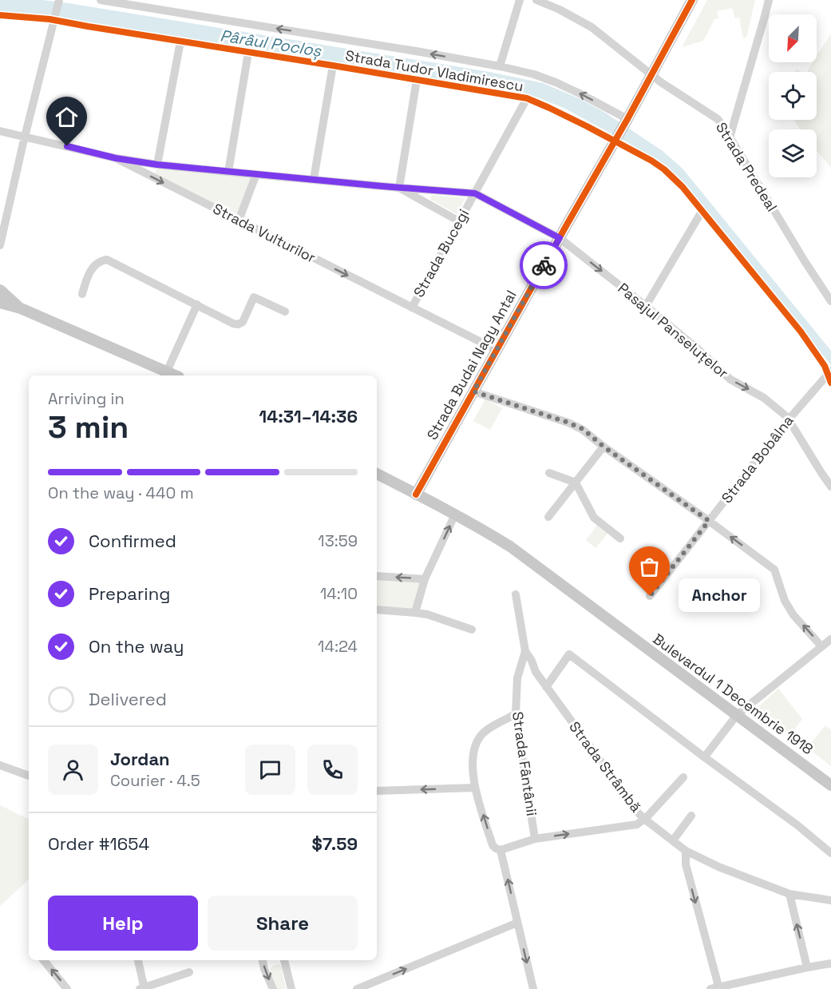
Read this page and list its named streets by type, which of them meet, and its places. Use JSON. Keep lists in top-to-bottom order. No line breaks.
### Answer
{"streets":{"main road":["Strada Budai Nagy Antal","Bulevardul 1 Decembrie 1918"],"street":["Strada Tudor Vladimirescu","Strada Predeal","Strada Vulturilor","Strada Bucegi","Pasajul Panseluțelor","Strada Bobâlna","Strada Fântânii","Strada Strâmbă"]},"crossings":[["Strada Tudor Vladimirescu","Strada Bucegi"],["Strada Tudor Vladimirescu","Strada Budai Nagy Antal"],["Strada Tudor Vladimirescu","Strada Bobâlna"],["Strada Predeal","Strada Budai Nagy Antal"],["Strada Vulturilor","Strada Bucegi"],["Strada Vulturilor","Strada Budai Nagy Antal"],["Strada Bucegi","Pasajul Panseluțelor"],["Pasajul Panseluțelor","Strada Budai Nagy Antal"],["Pasajul Panseluțelor","Strada Bobâlna"],["Strada Budai Nagy Antal","Bulevardul 1 Decembrie 1918"],["Strada Fântânii","Strada Strâmbă"]],"one_way":["Pasajul Panseluțelor"],"water":["Pârâul Pocloș"],"places":["Anchor"],"north":"bottom left","page":{"heading":["3 min","Arriving in","14:31–14:36"],"panel":["Jordan","Courier · 4.5","Order #1654","$7.59"],"bar":"On the way · 440 m","list":[["Confirmed","13:59"],["Preparing","14:10"],["On the way","14:24"],"Delivered"],"bubble":"Anchor","buttons":["Help","Share"]}}
